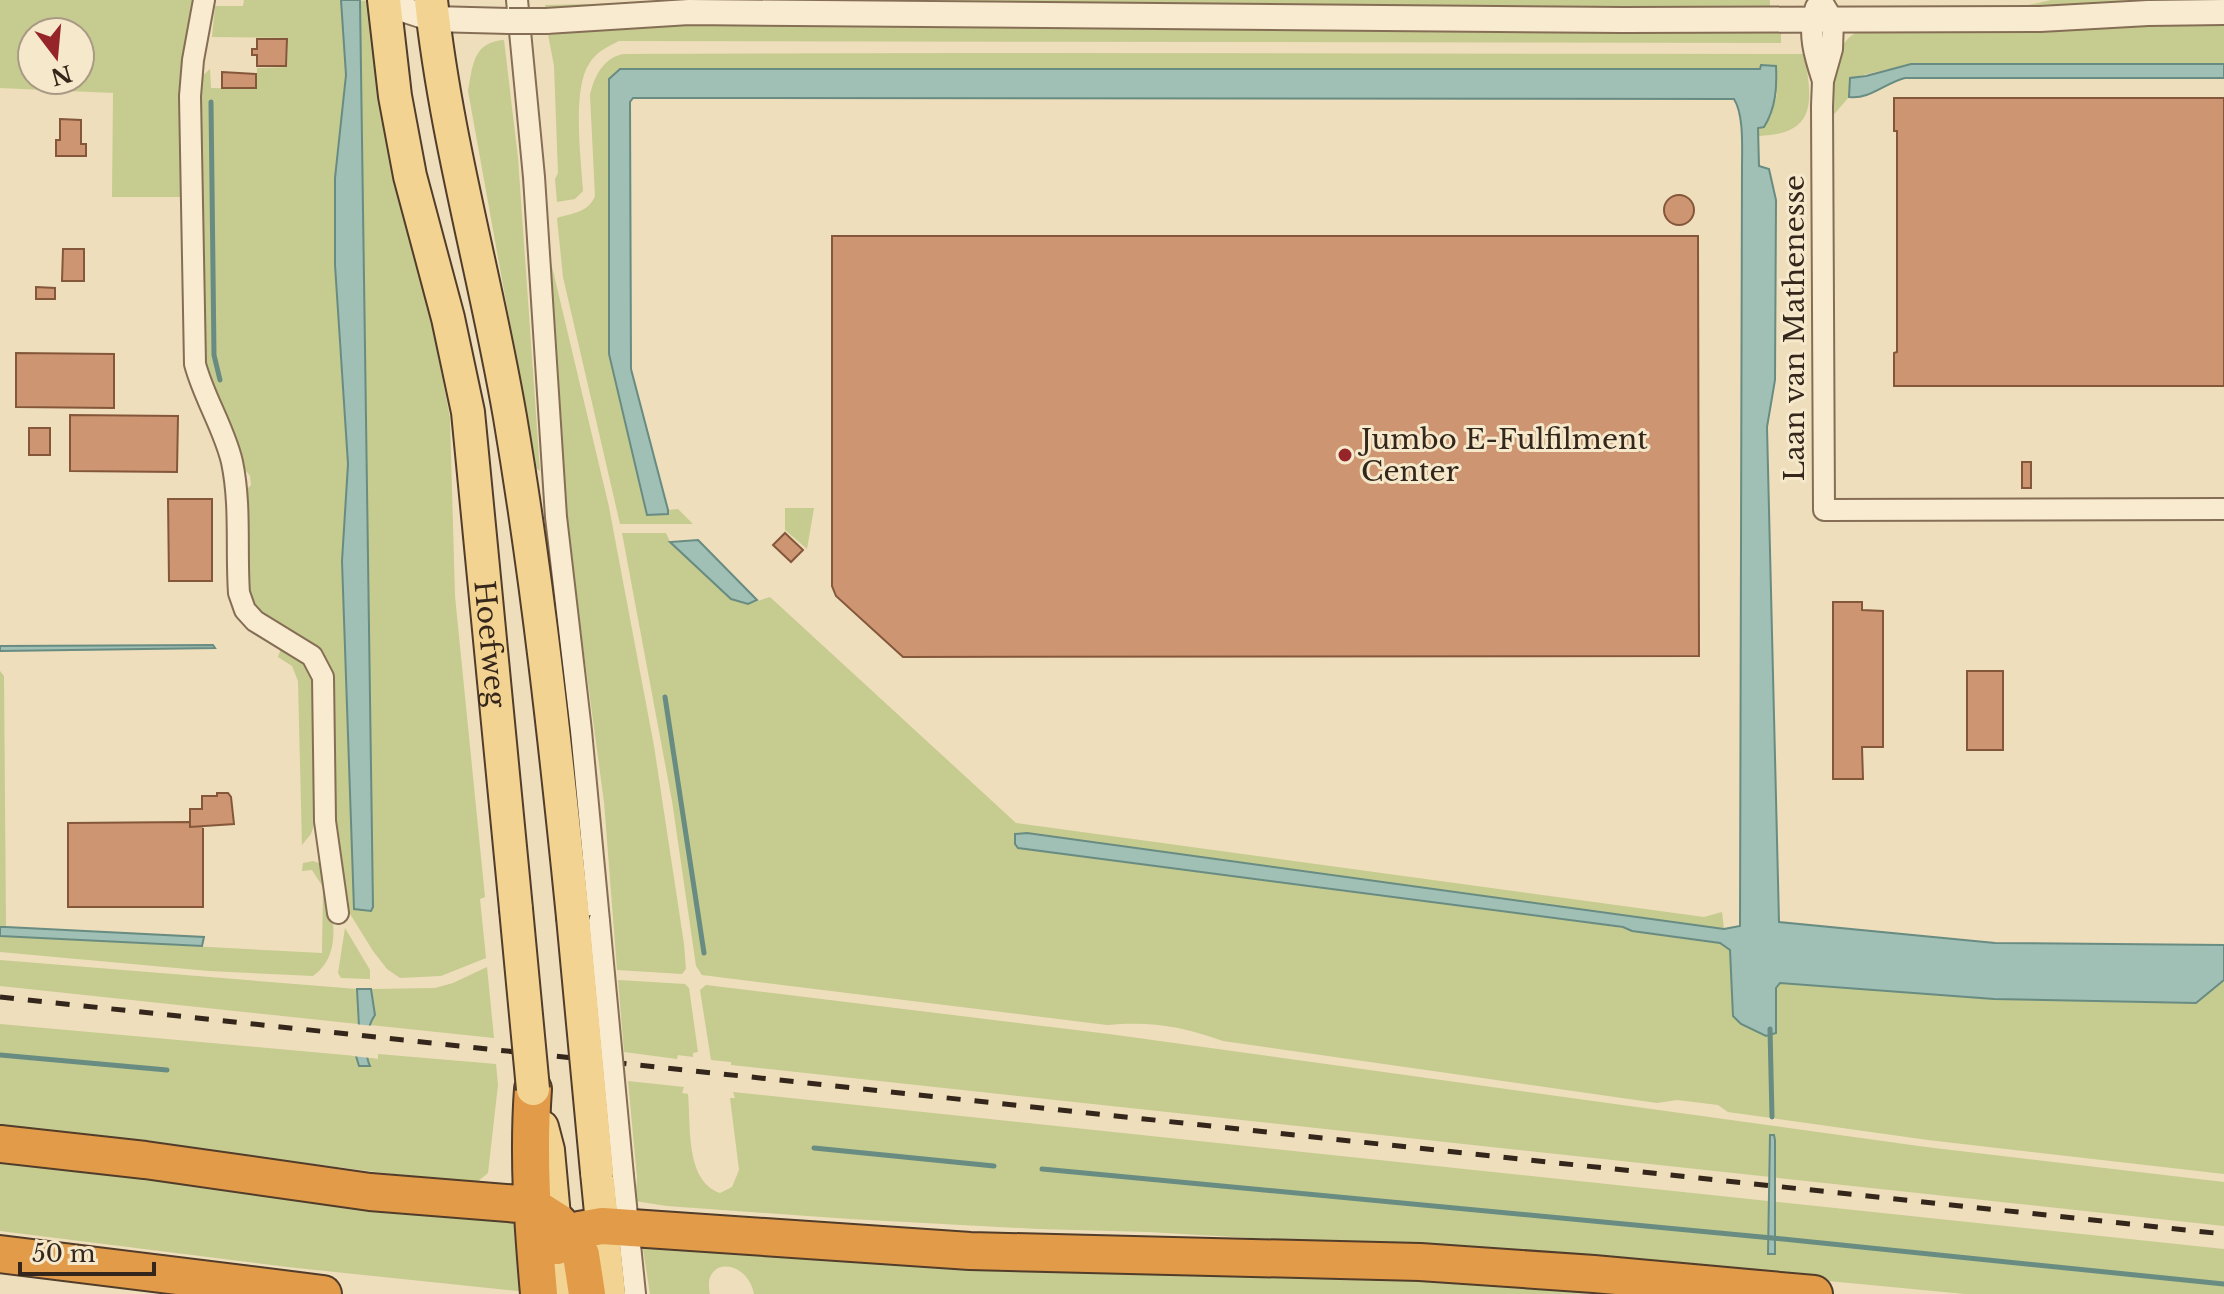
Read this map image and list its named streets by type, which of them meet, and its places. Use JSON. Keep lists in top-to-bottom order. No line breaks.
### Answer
{"streets":{"main road":["Hoefweg"],"street":["Laan van Mathenesse"]},"places":["Jumbo E-Fulfilment Center"],"scale_bar":"50 m","north":"bottom"}
